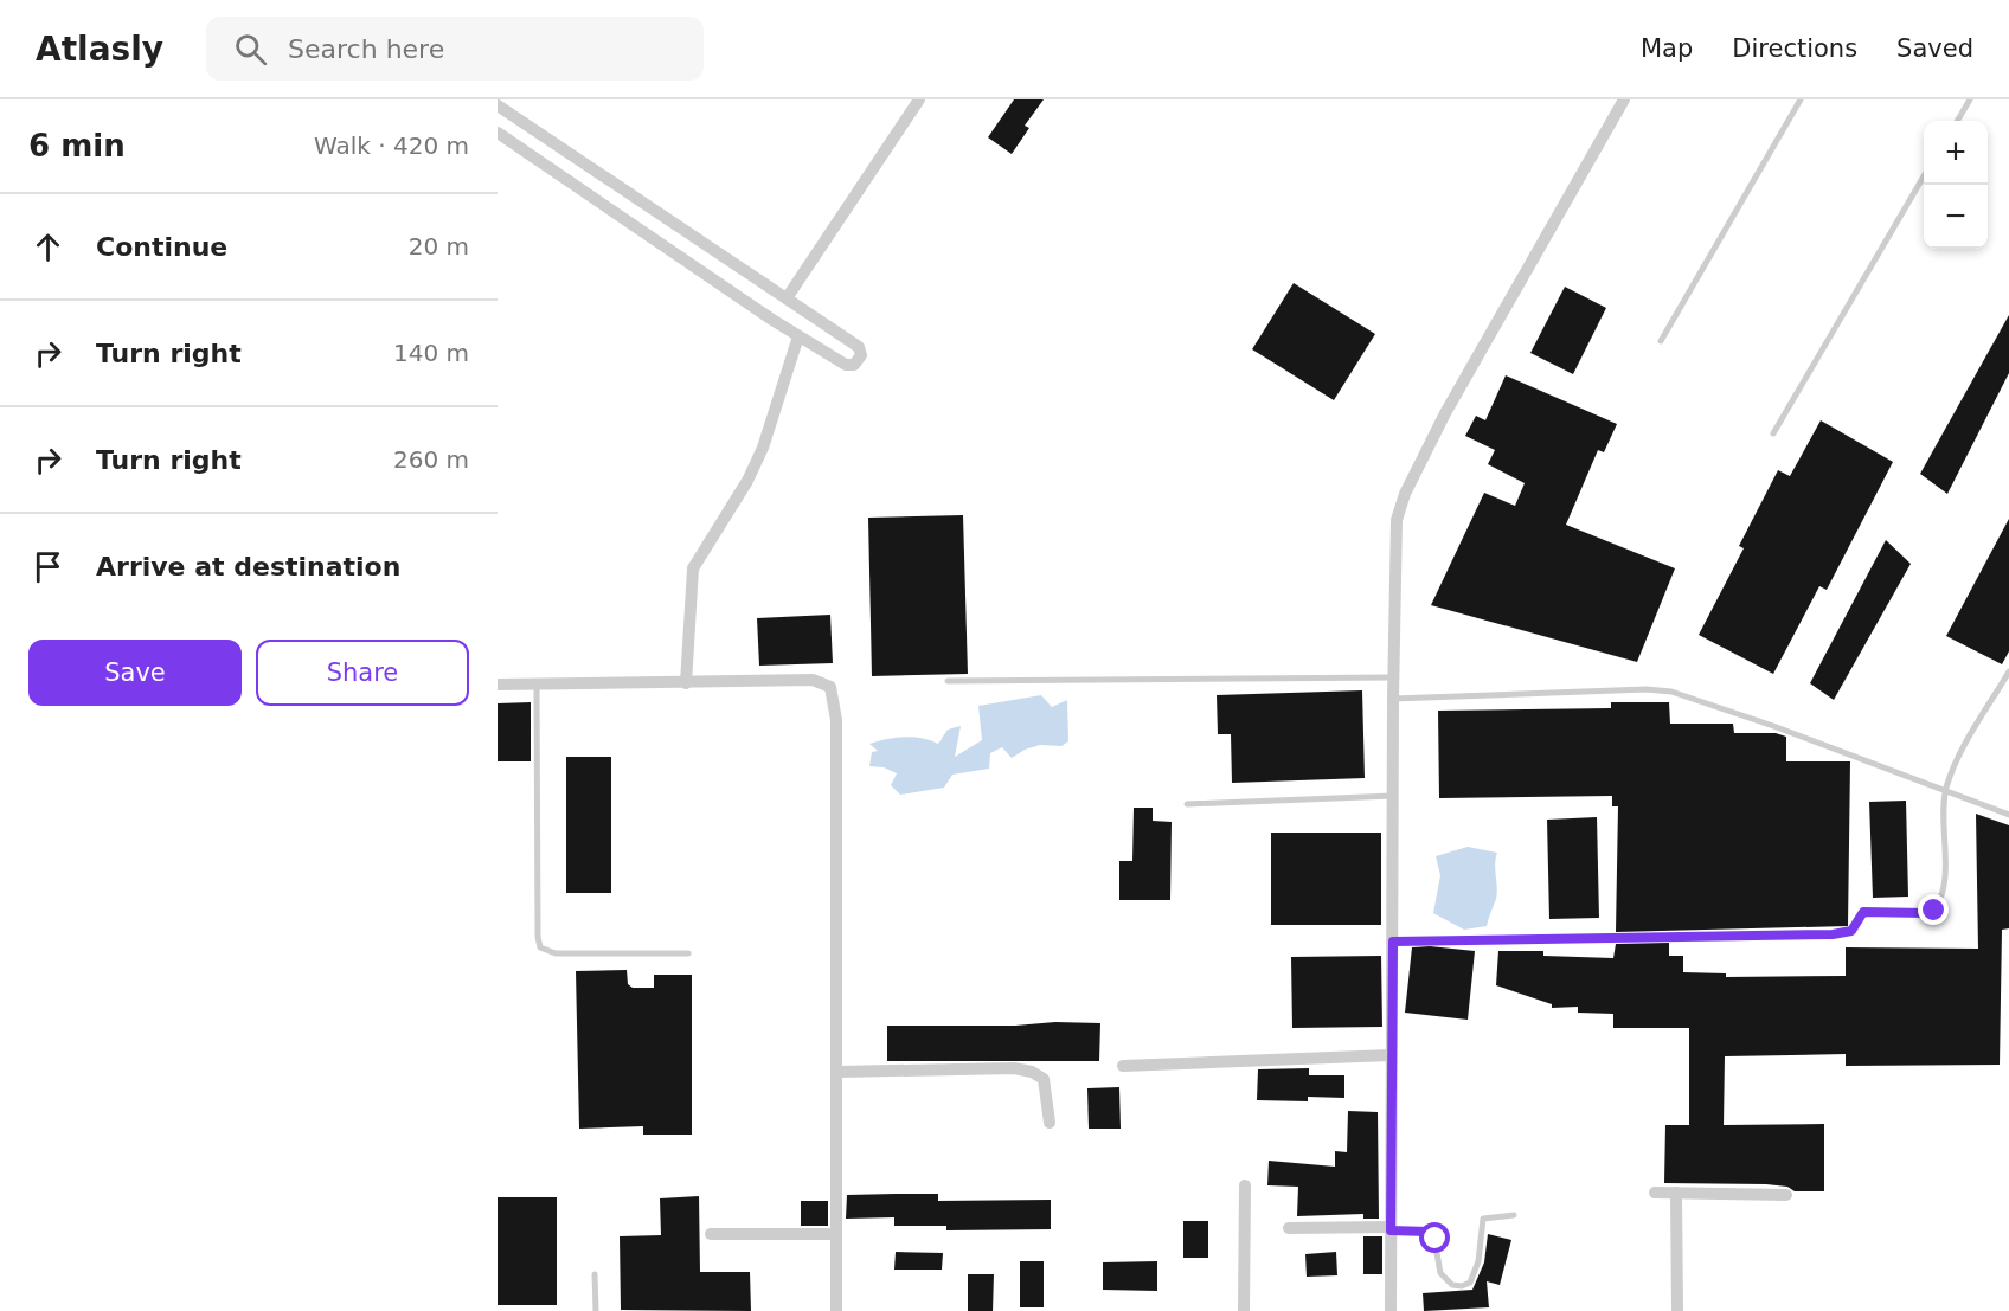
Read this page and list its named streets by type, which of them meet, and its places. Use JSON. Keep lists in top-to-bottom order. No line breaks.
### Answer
{"page":{"header":"Atlasly","search":"Search here","nav":["Map","Directions","Saved"],"heading":["6 min","Walk · 420 m"],"map_buttons":["+","−"],"list":[["Continue","20 m"],["Turn right","140 m"],["Turn right","260 m"],"Arrive at destination"],"buttons":["Save","Share"]}}
